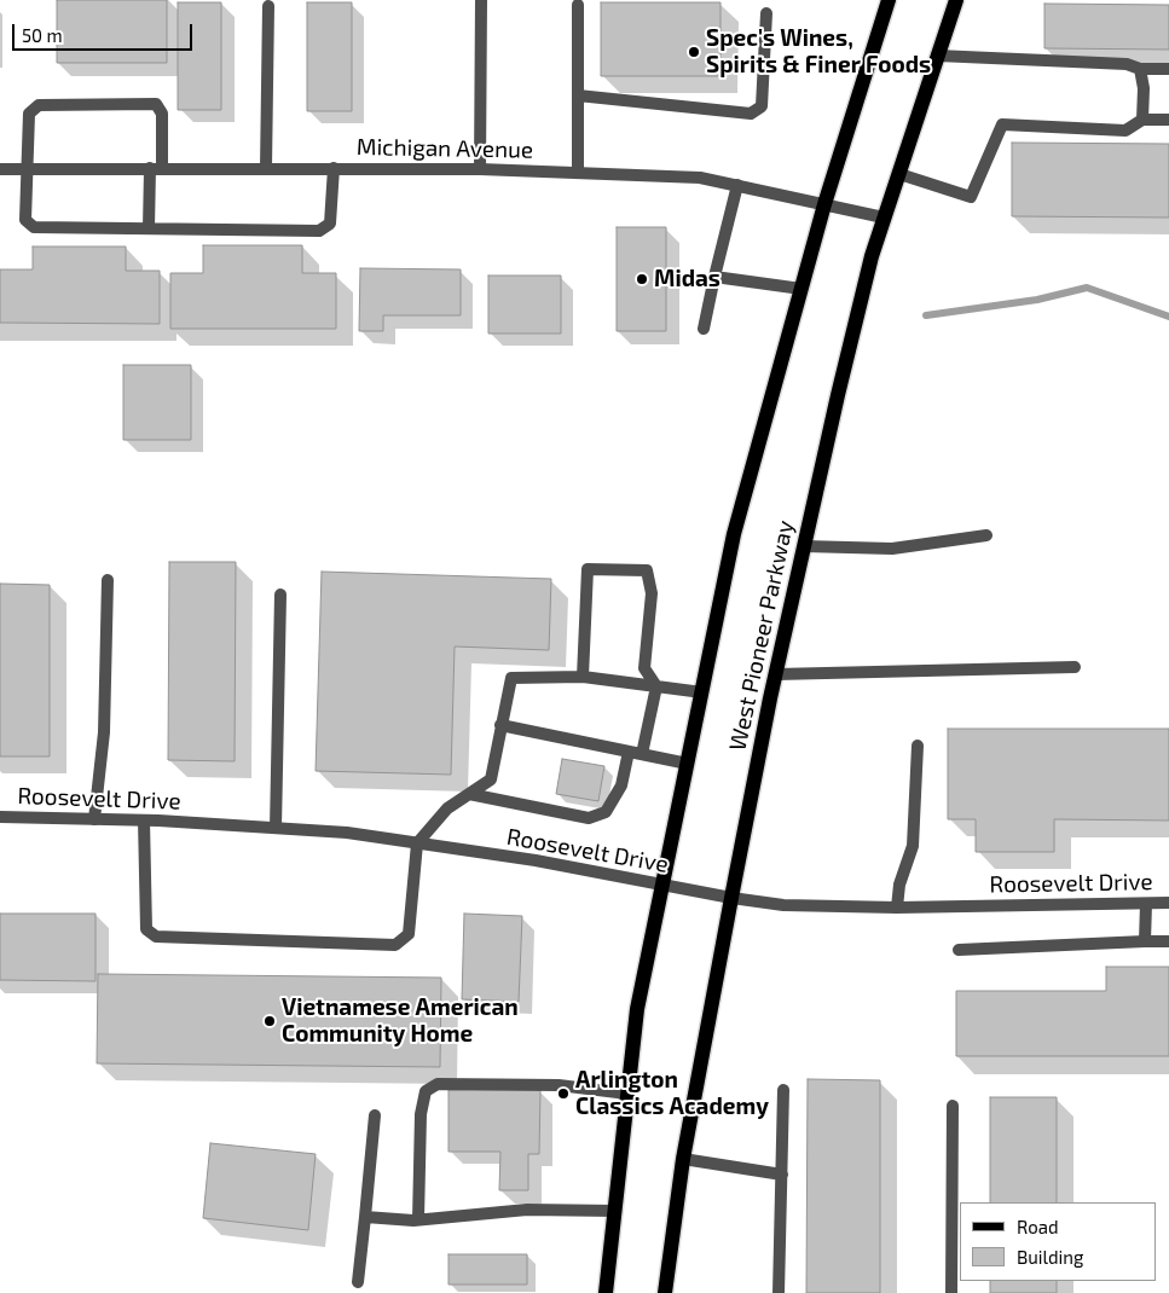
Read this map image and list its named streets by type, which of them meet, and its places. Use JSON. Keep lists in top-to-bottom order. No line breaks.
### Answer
{"streets":{"main road":["West Pioneer Parkway"],"street":["Michigan Avenue","Roosevelt Drive"]},"crossings":[["Michigan Avenue","West Pioneer Parkway"],["West Pioneer Parkway","Roosevelt Drive"]],"places":["Spec's Wines, Spirits & Finer Foods","Midas","Vietnamese American Community Home","Arlington Classics Academy"],"legend":["Road","Building"],"scale_bar":"50 m"}
